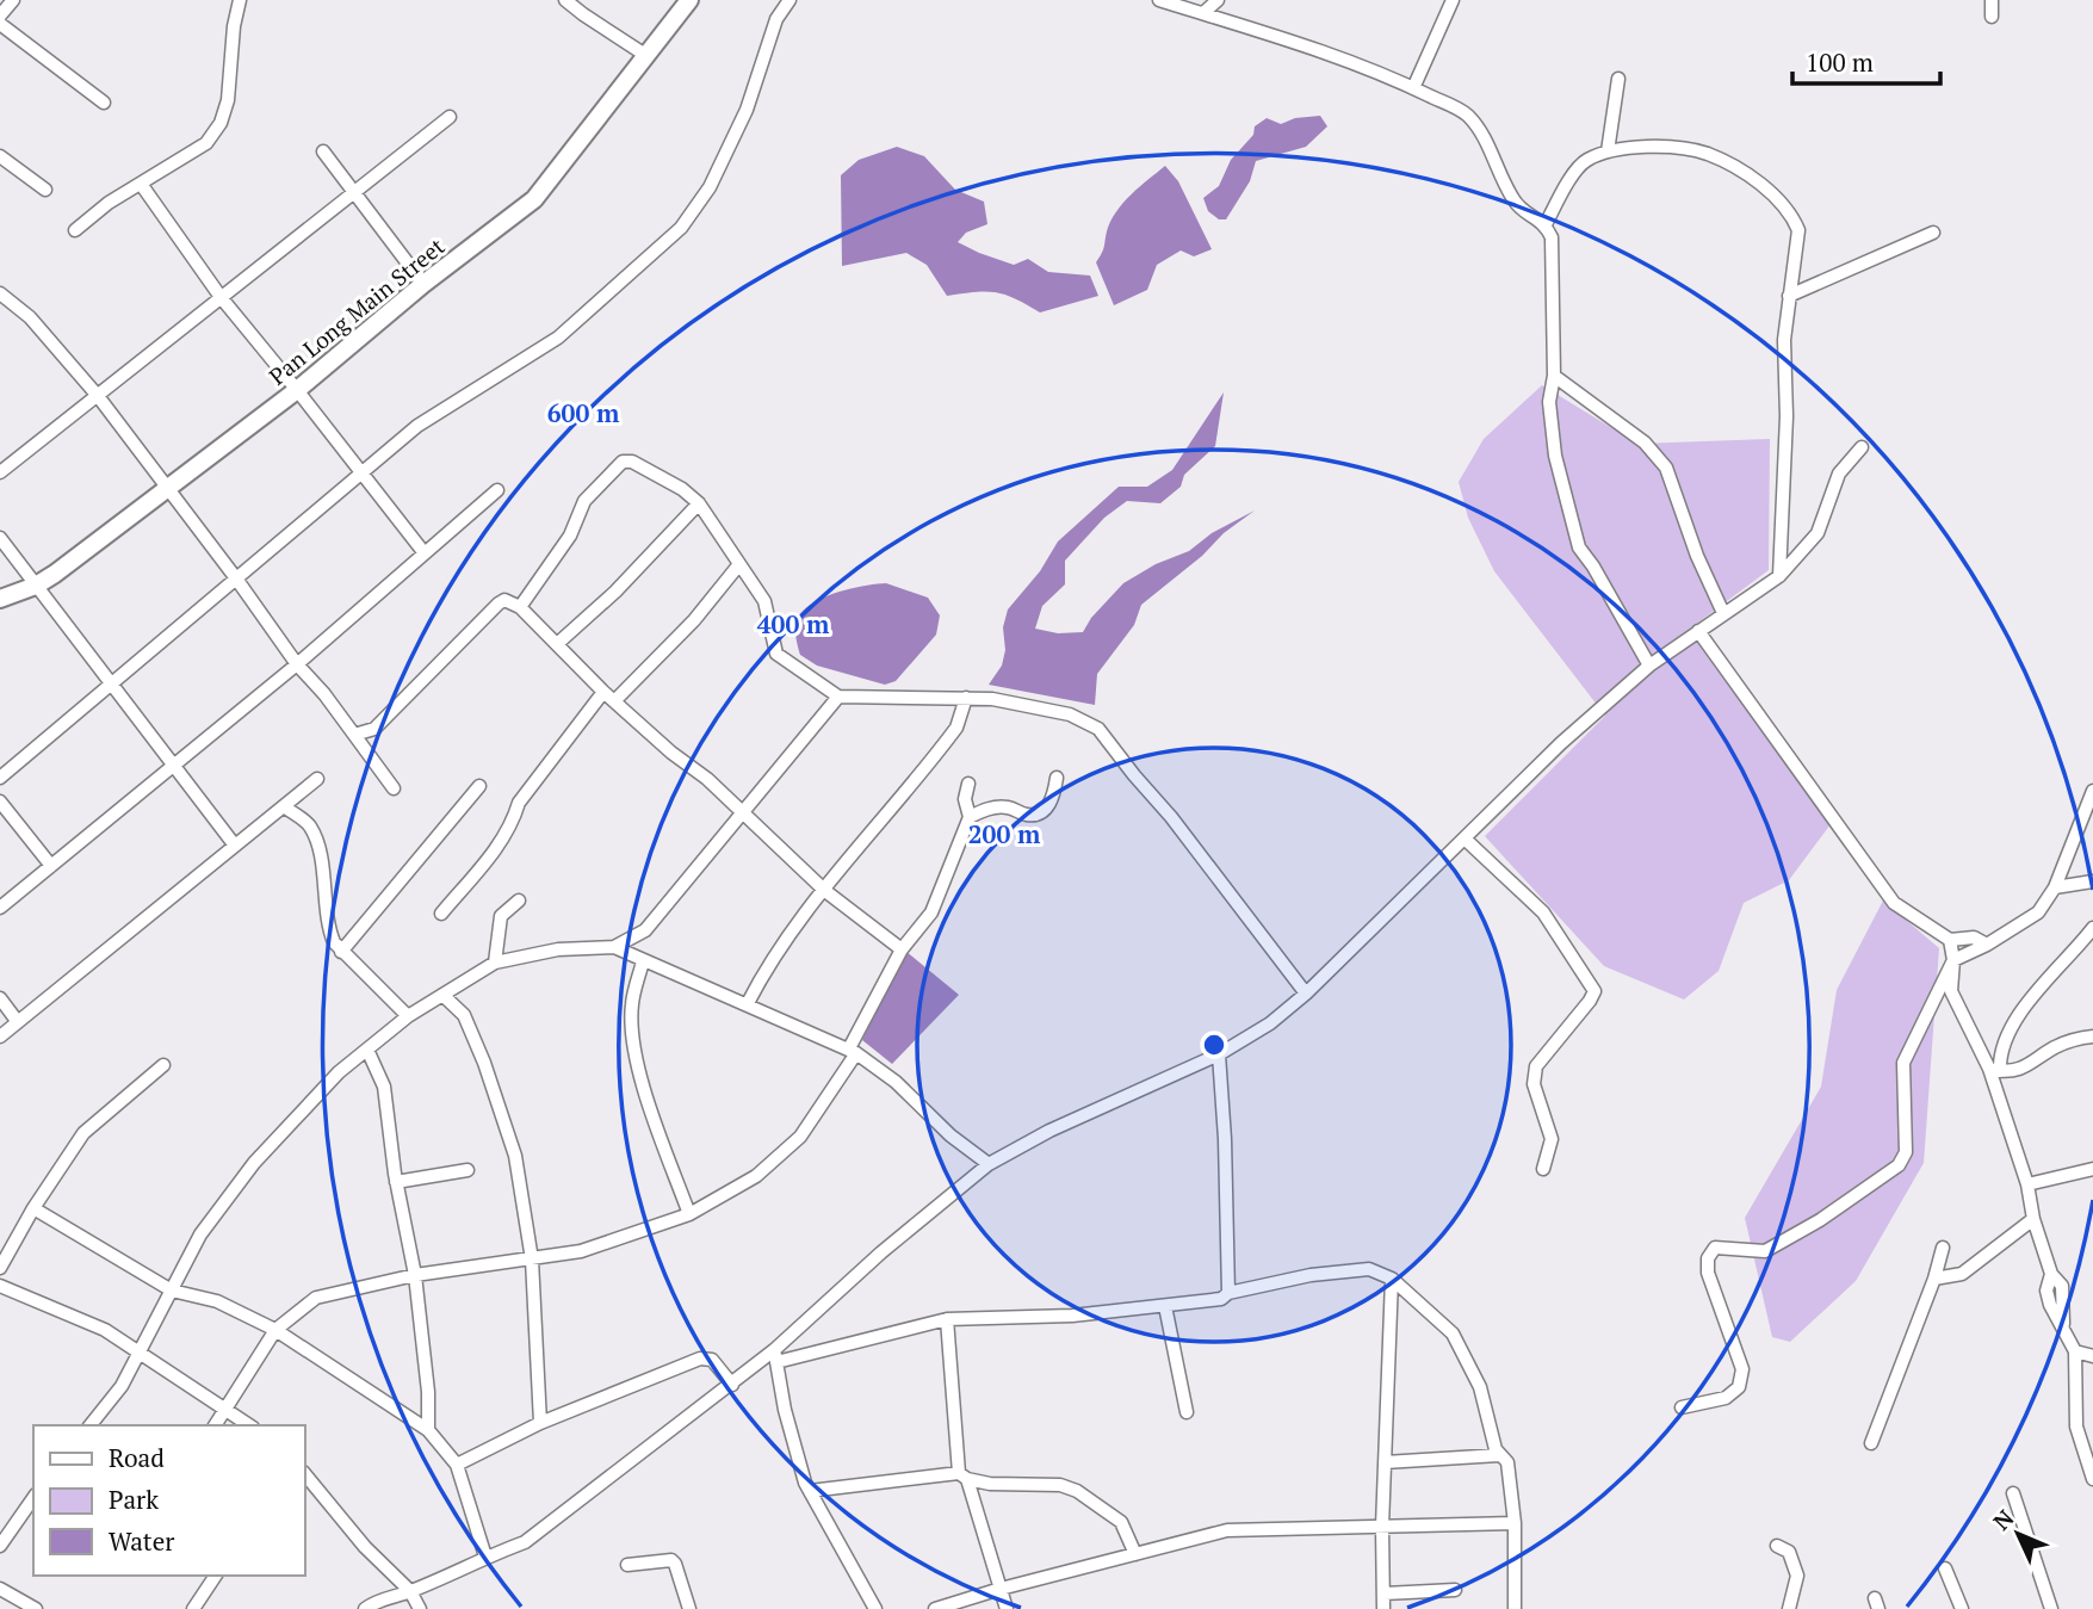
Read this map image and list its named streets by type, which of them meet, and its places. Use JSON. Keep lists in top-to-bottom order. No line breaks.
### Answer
{"streets":{"street":["Pan Long Main Street"]},"legend":["Road","Park","Water"],"scale_bar":"100 m","north":"top left","rings":["600 m","400 m","200 m"]}
